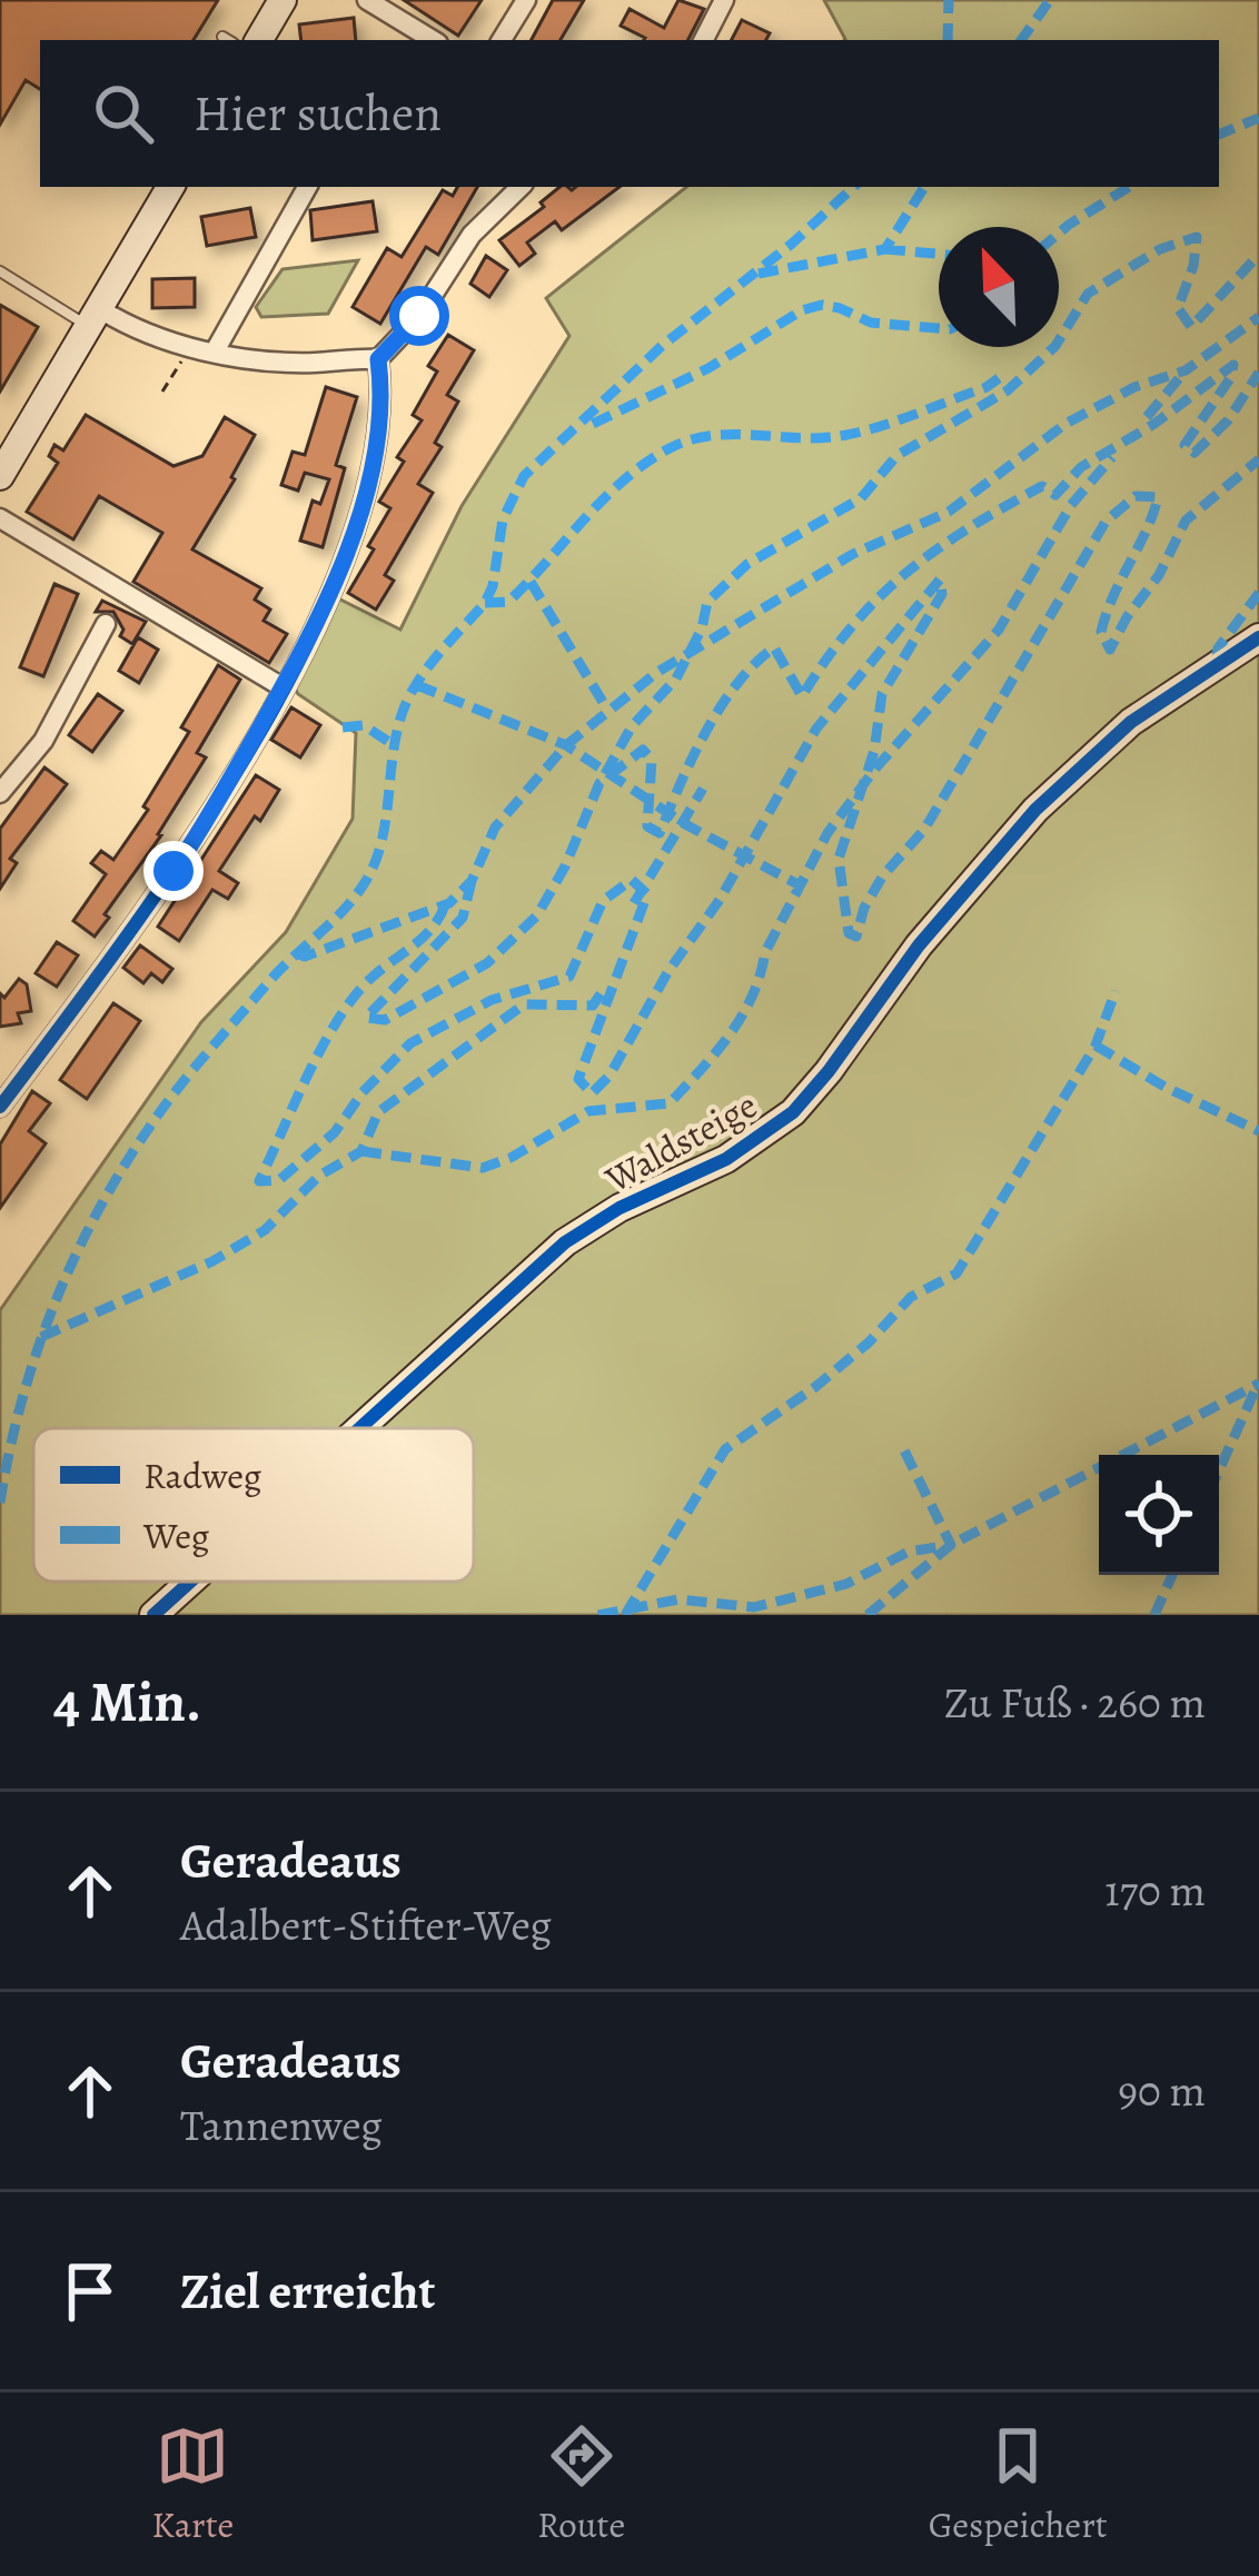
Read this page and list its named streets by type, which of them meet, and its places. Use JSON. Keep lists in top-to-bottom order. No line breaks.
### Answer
{"streets":{"street":["Waldsteige"]},"legend":["Radweg","Weg"],"north":"top left","page":{"search":"Hier suchen","heading":["4 Min.","Zu Fuß · 260 m"],"list":[["Geradeaus","Adalbert-Stifter-Weg","170 m"],["Geradeaus","Tannenweg","90 m"],"Ziel erreicht"],"nav":["Karte","Route","Gespeichert"]}}
